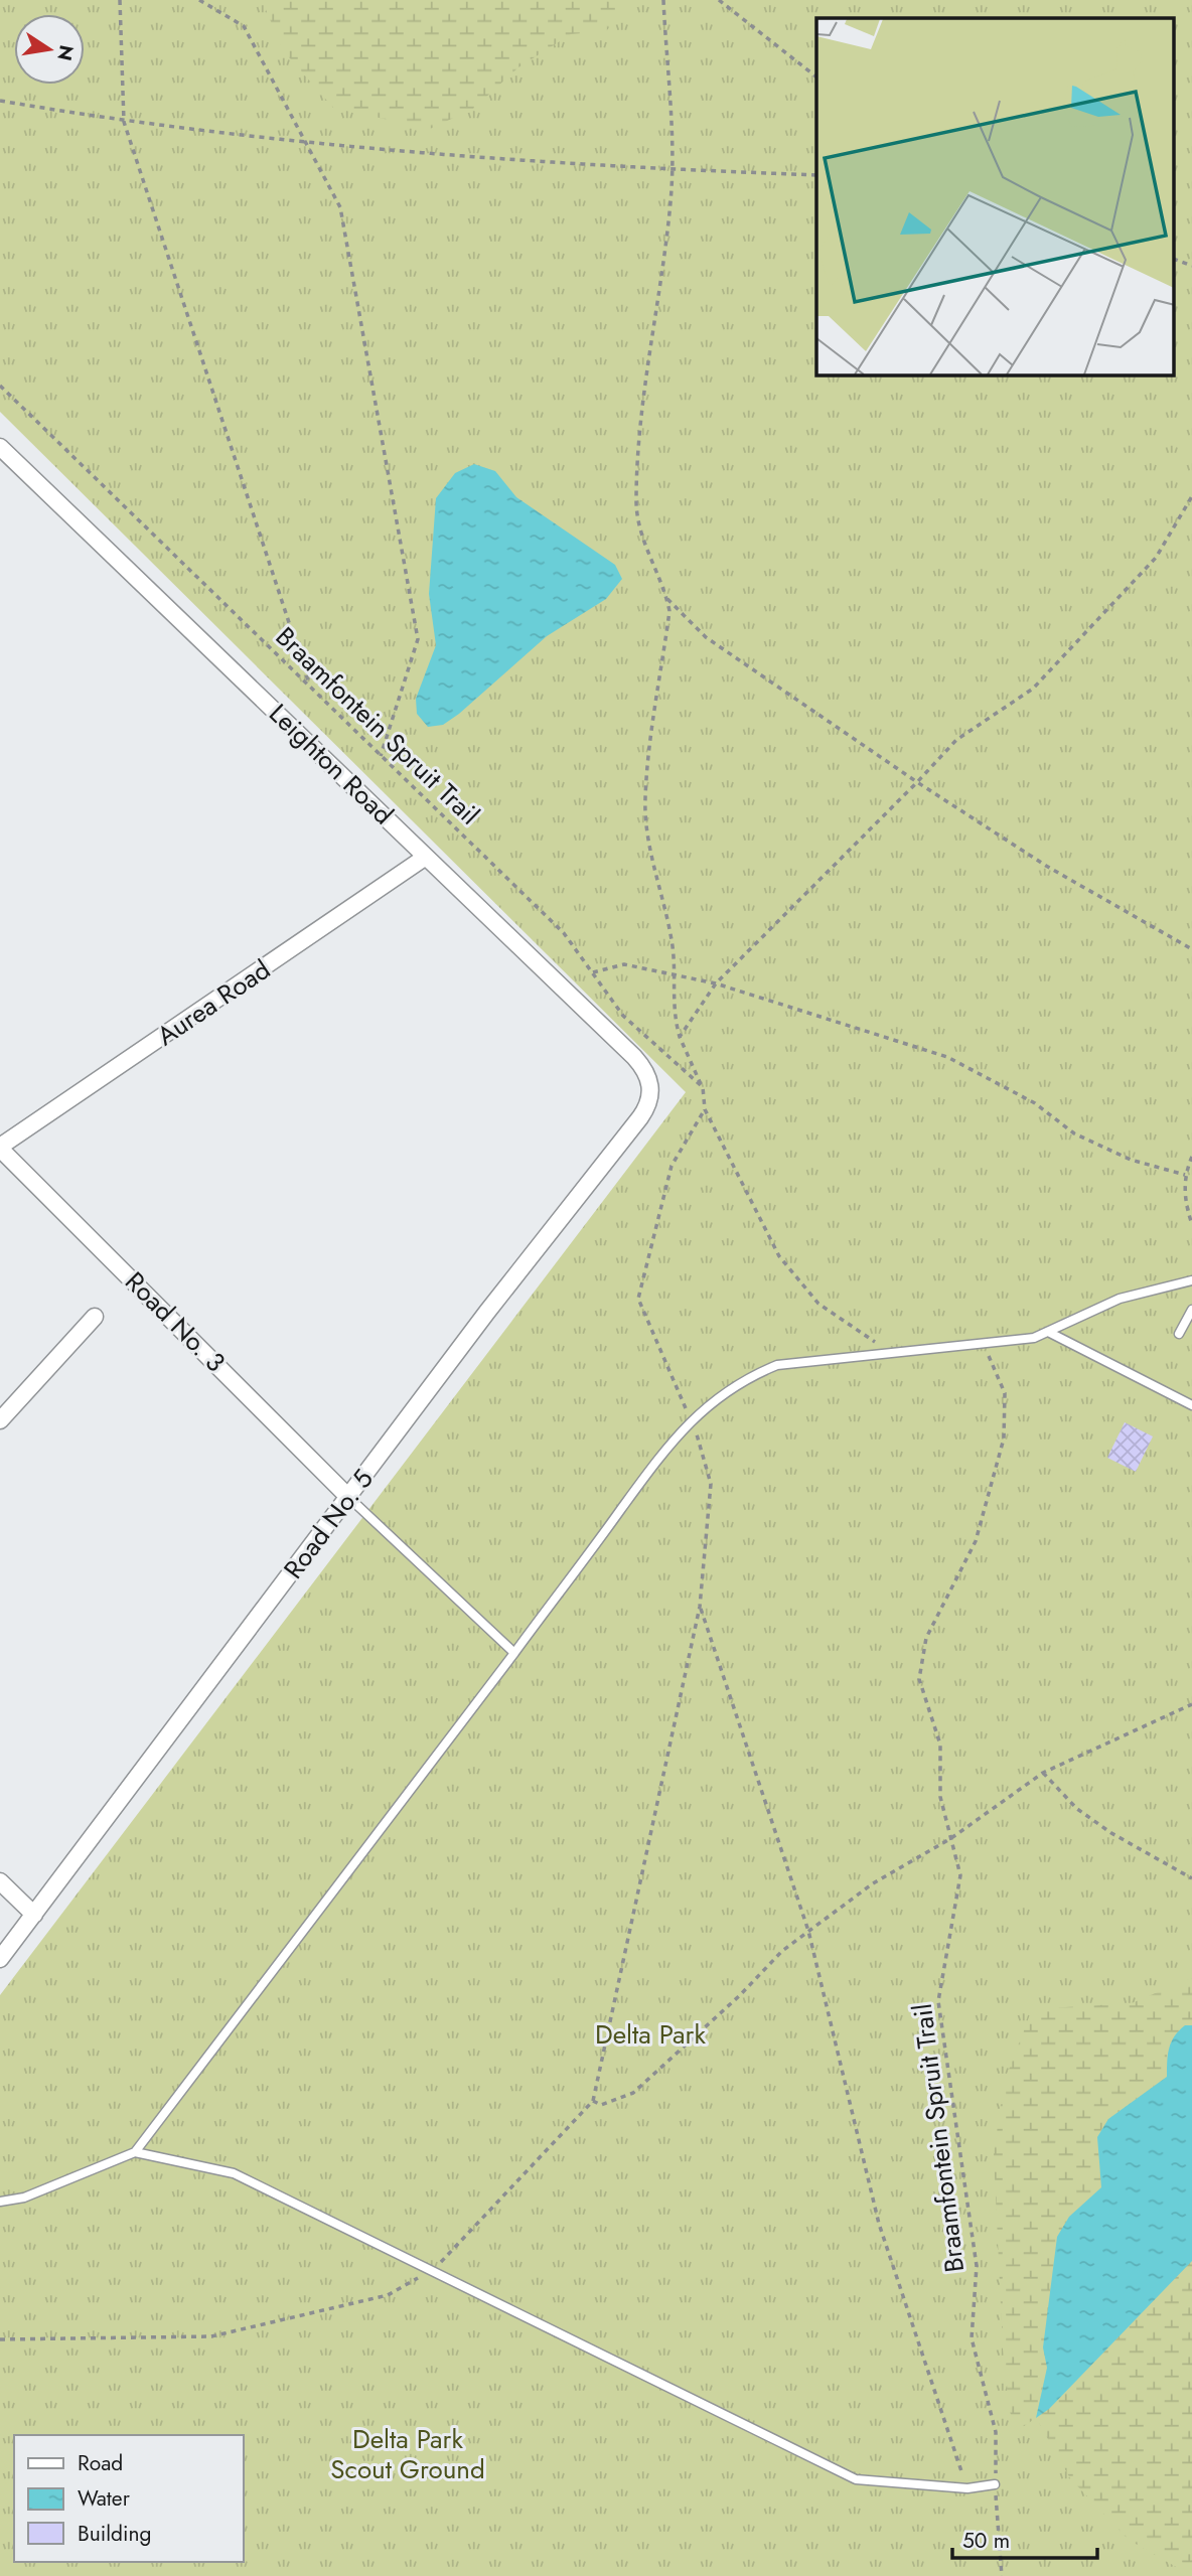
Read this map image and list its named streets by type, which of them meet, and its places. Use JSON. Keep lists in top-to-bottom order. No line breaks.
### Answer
{"streets":{"street":["Leighton Road","Aurea Road","Road No. 3","Road No. 5"],"path":["Braamfontein Spruit Trail"]},"crossings":[["Leighton Road","Aurea Road"],["Leighton Road","Road No. 5"],["Aurea Road","Road No. 3"],["Road No. 3","Road No. 5"]],"parks":["Delta Park","Delta Park Scout Ground"],"legend":["Road","Water","Building"],"scale_bar":"50 m","north":"right"}
